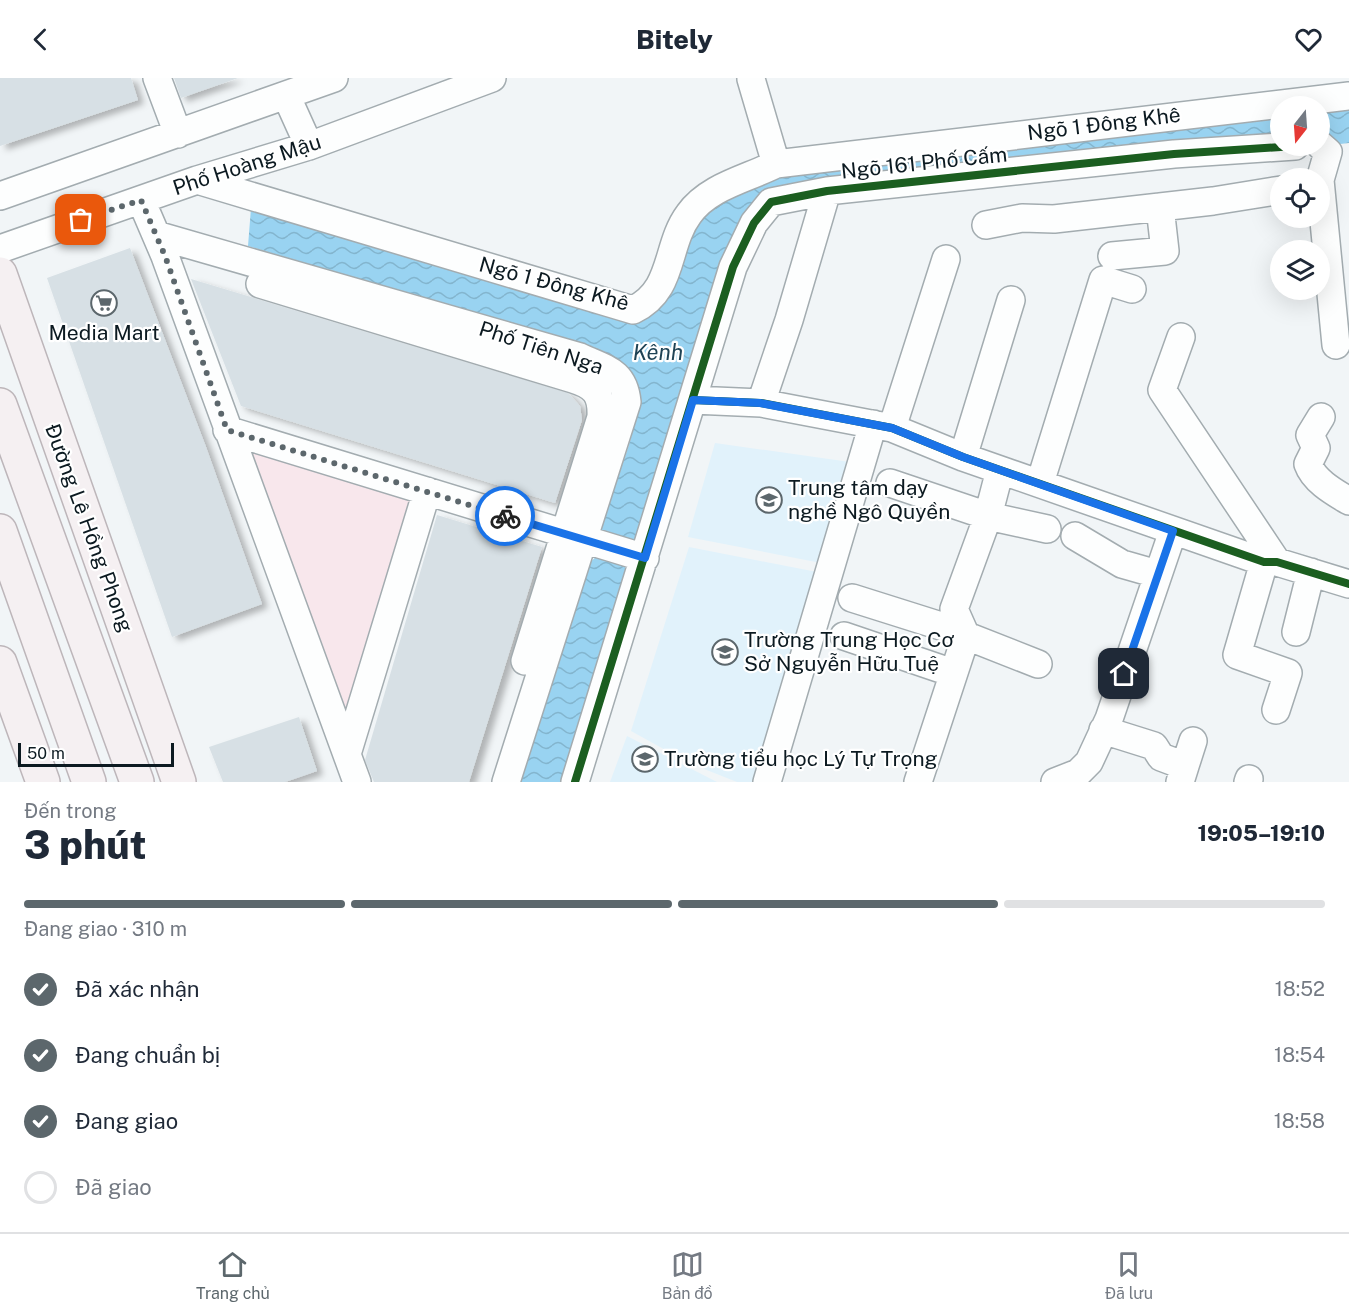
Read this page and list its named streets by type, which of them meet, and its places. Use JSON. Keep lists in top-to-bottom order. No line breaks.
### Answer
{"streets":{"main road":["Đường Lê Hồng Phong"],"street":["Ngõ 1 Đông Khê","Ngõ 161 Phố Cấm","Phố Hoàng Mậu","Phố Tiên Nga"]},"crossings":[["Ngõ 1 Đông Khê","Phố Hoàng Mậu"]],"water":["Kênh"],"places":{"supermarket":["Media Mart"],"school or university":["Trung tâm dạy nghề Ngô Quyền","Trường Trung Học Cơ Sở Nguyễn Hữu Tuệ","Trường tiểu học Lý Tự Trọng"]},"scale_bar":"50 m","north":"bottom","page":{"header":"Bitely","scale":"50 m","heading":["3 phút","Đến trong","19:05–19:10"],"bar":"Đang giao · 310 m","list":[["Đã xác nhận","18:52"],["Đang chuẩn bị","18:54"],["Đang giao","18:58"],"Đã giao"],"tabs":["Trang chủ","Bản đồ","Đã lưu"]}}
